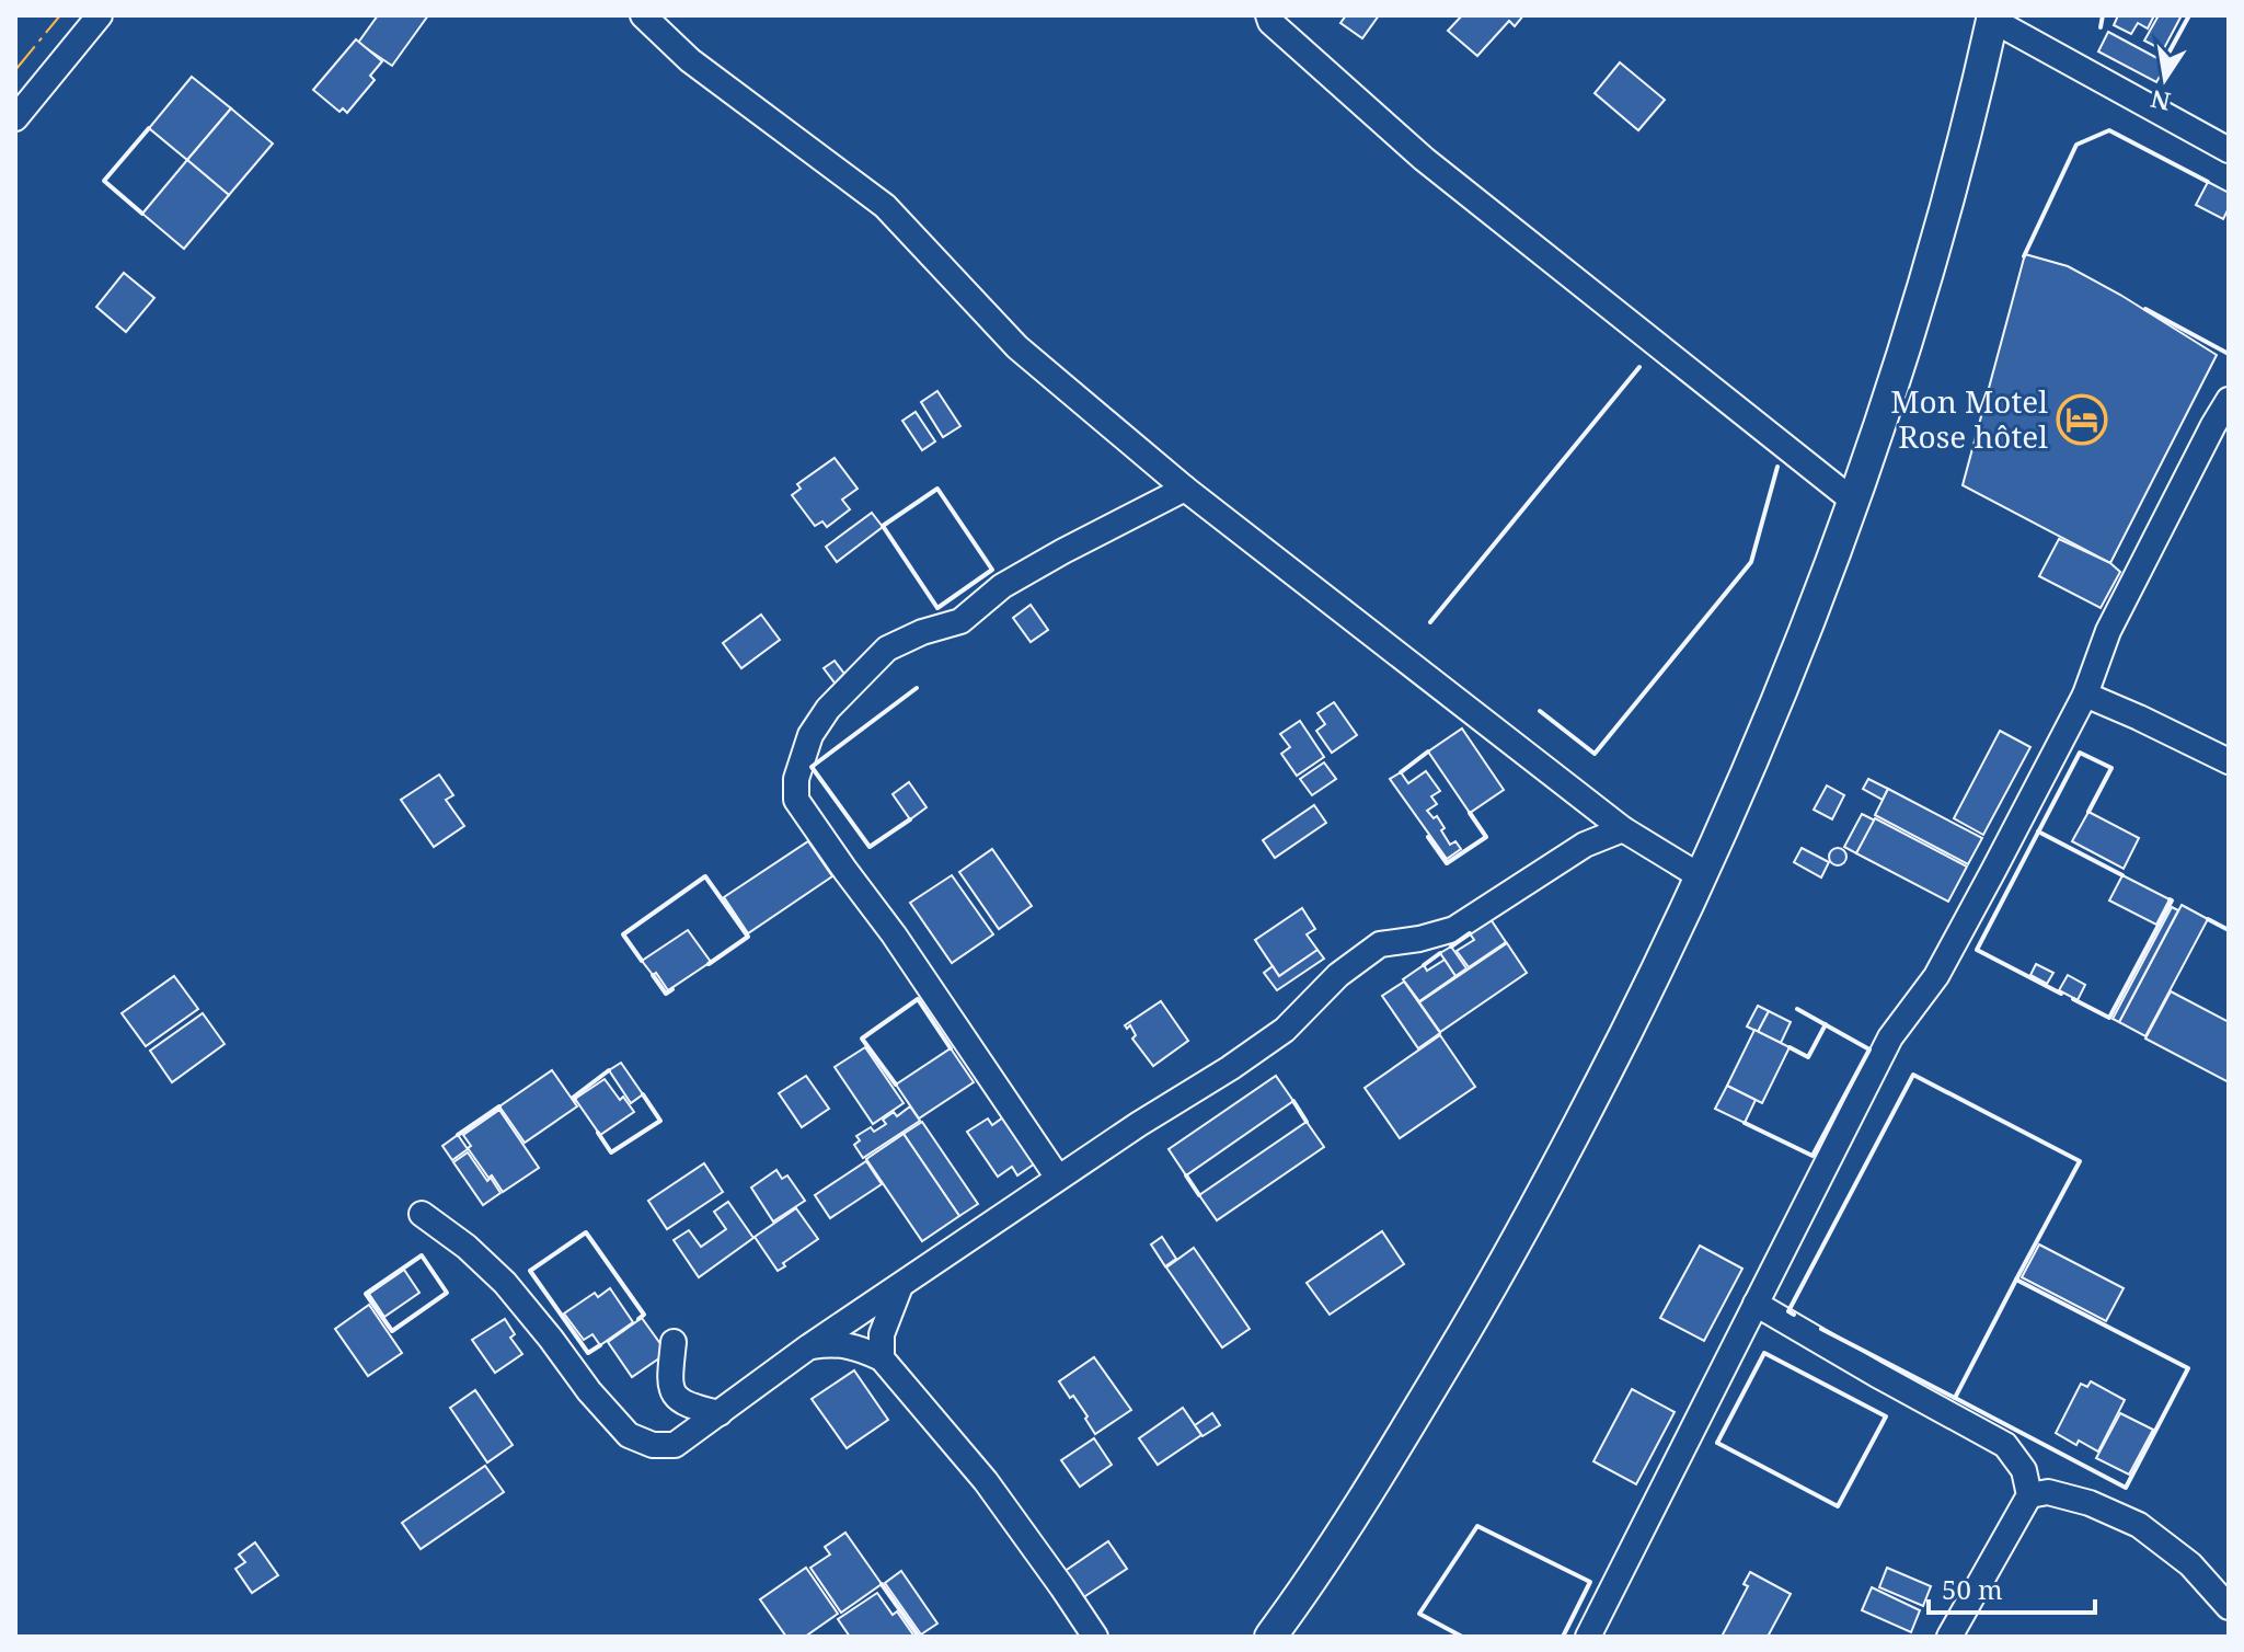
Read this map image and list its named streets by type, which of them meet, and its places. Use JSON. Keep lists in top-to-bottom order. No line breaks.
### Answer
{"places":{"hotel":["Mon Motel Rose hôtel"]},"scale_bar":"50 m","north":"bottom"}
